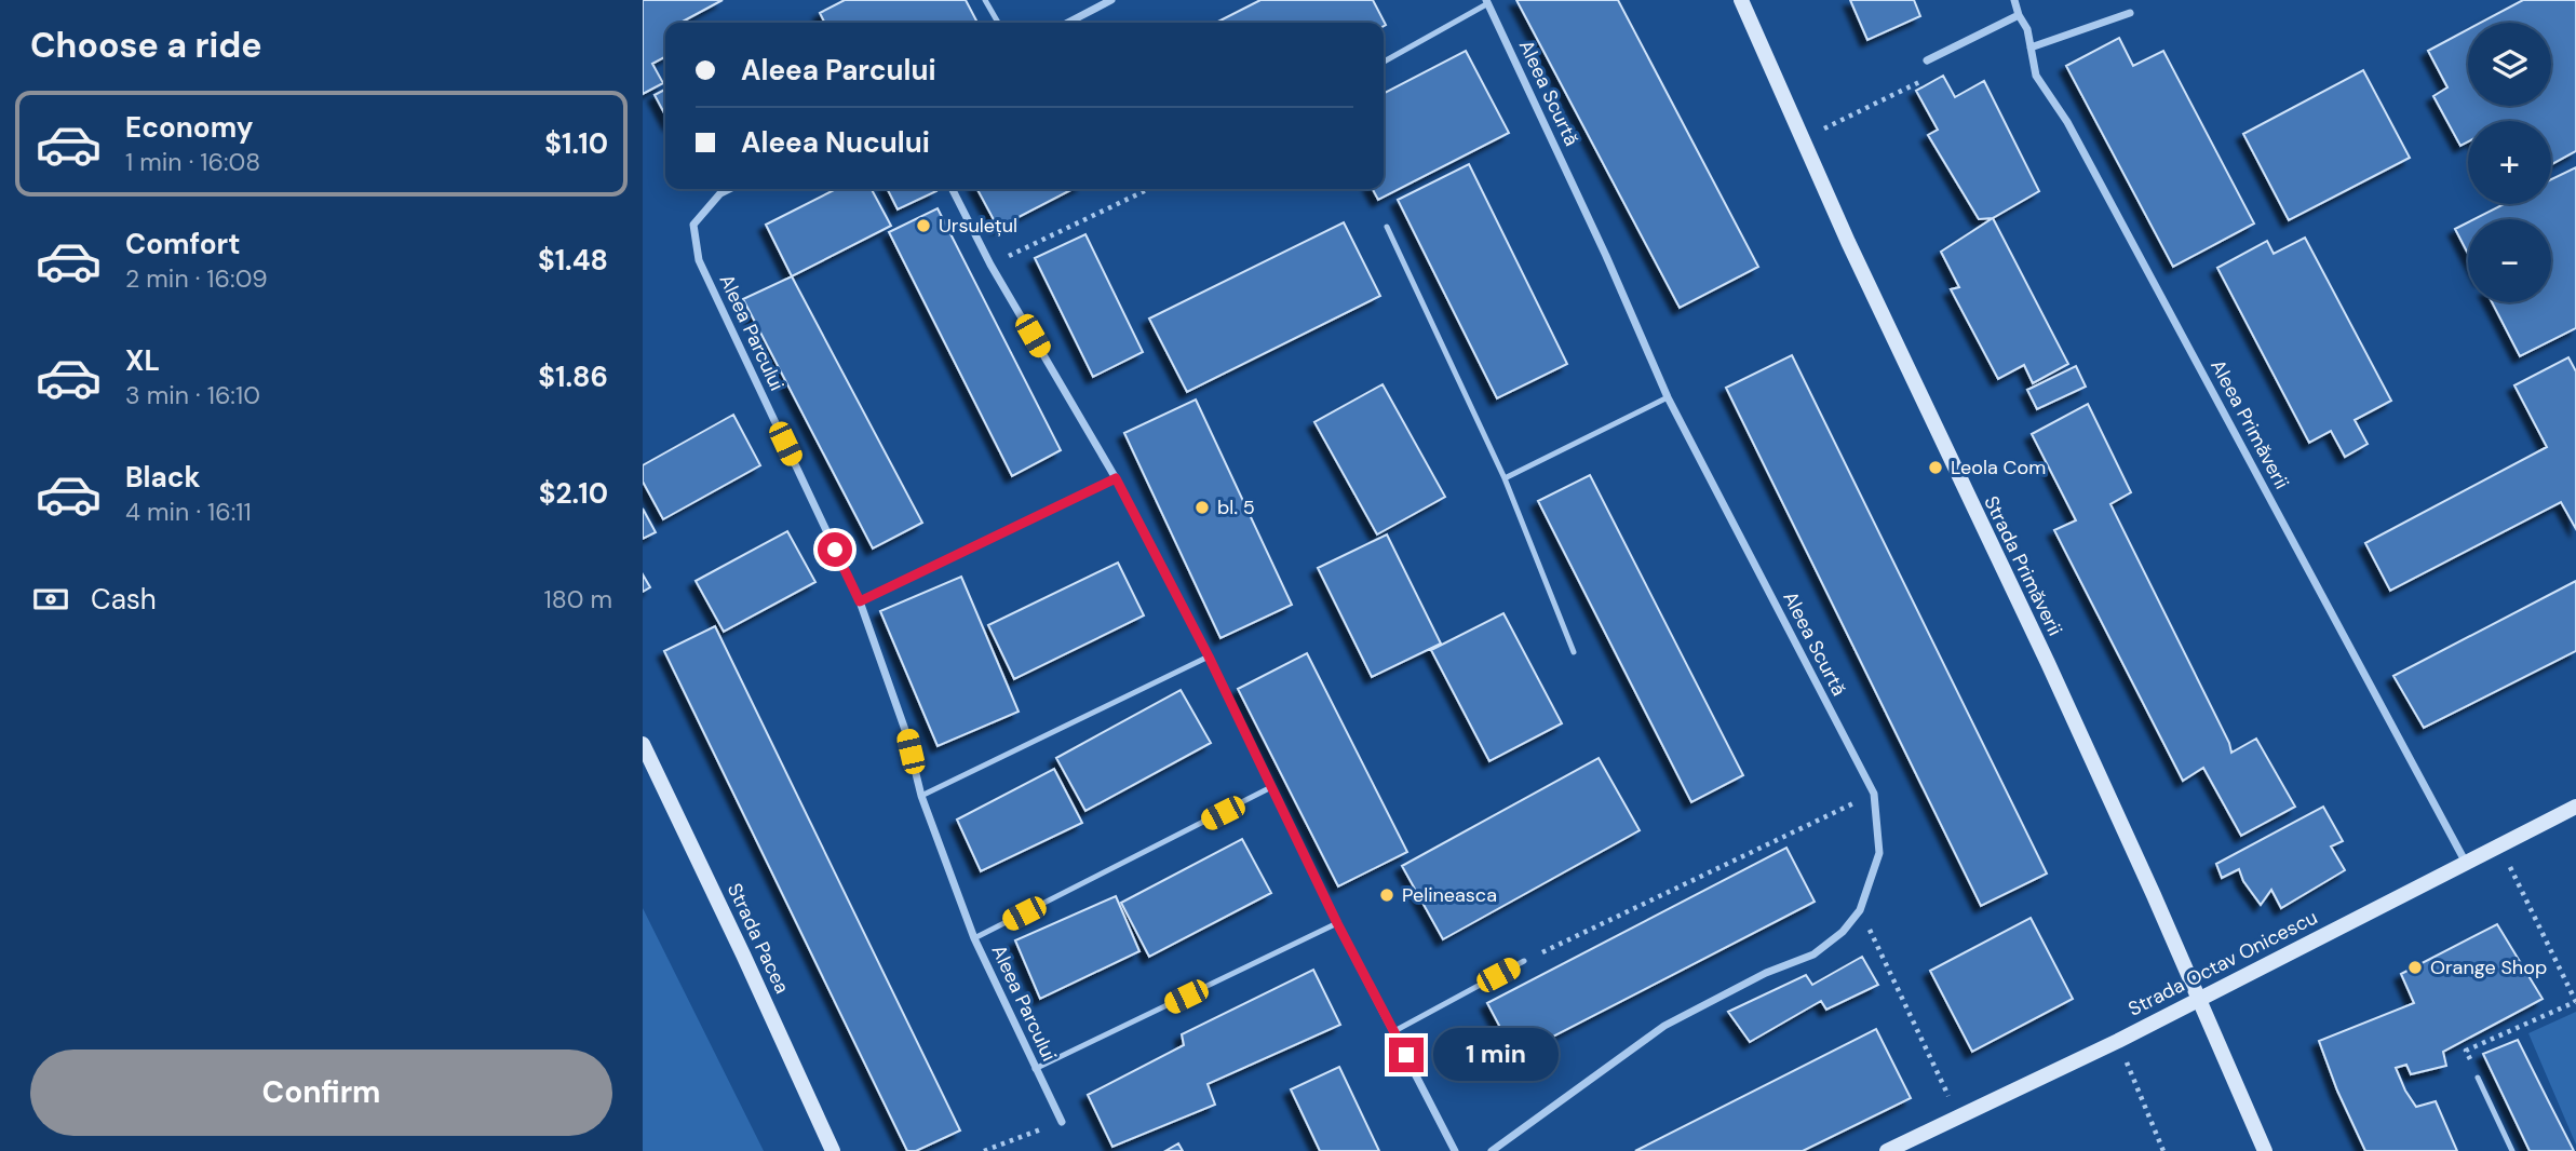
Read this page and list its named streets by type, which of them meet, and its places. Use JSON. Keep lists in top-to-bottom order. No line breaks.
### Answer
{"streets":{"main road":["Strada Primăverii","Strada Pacea","Strada Octav Onicescu"],"street":["Aleea Scurtă","Aleea Parcului","Aleea Primăverii"]},"crossings":[["Aleea Primăverii","Strada Octav Onicescu"],["Strada Primăverii","Strada Octav Onicescu"]],"places":["Ursulețul","Leola Com","bl. 5","Pelineasca","Orange Shop"],"page":{"heading":"Choose a ride","map_buttons":["+","−"],"banner":["Aleea Parcului","Aleea Nucului"],"list":[{"name":"Economy","note":"1 min · 16:08","value":"$1.10"},{"name":"Comfort","note":"2 min · 16:09","value":"$1.48"},{"name":"XL","note":"3 min · 16:10","value":"$1.86"},{"name":"Black","note":"4 min · 16:11","value":"$2.10"}],"pay":["Cash","180 m"],"bubble":"1 min","buttons":"Confirm"}}
